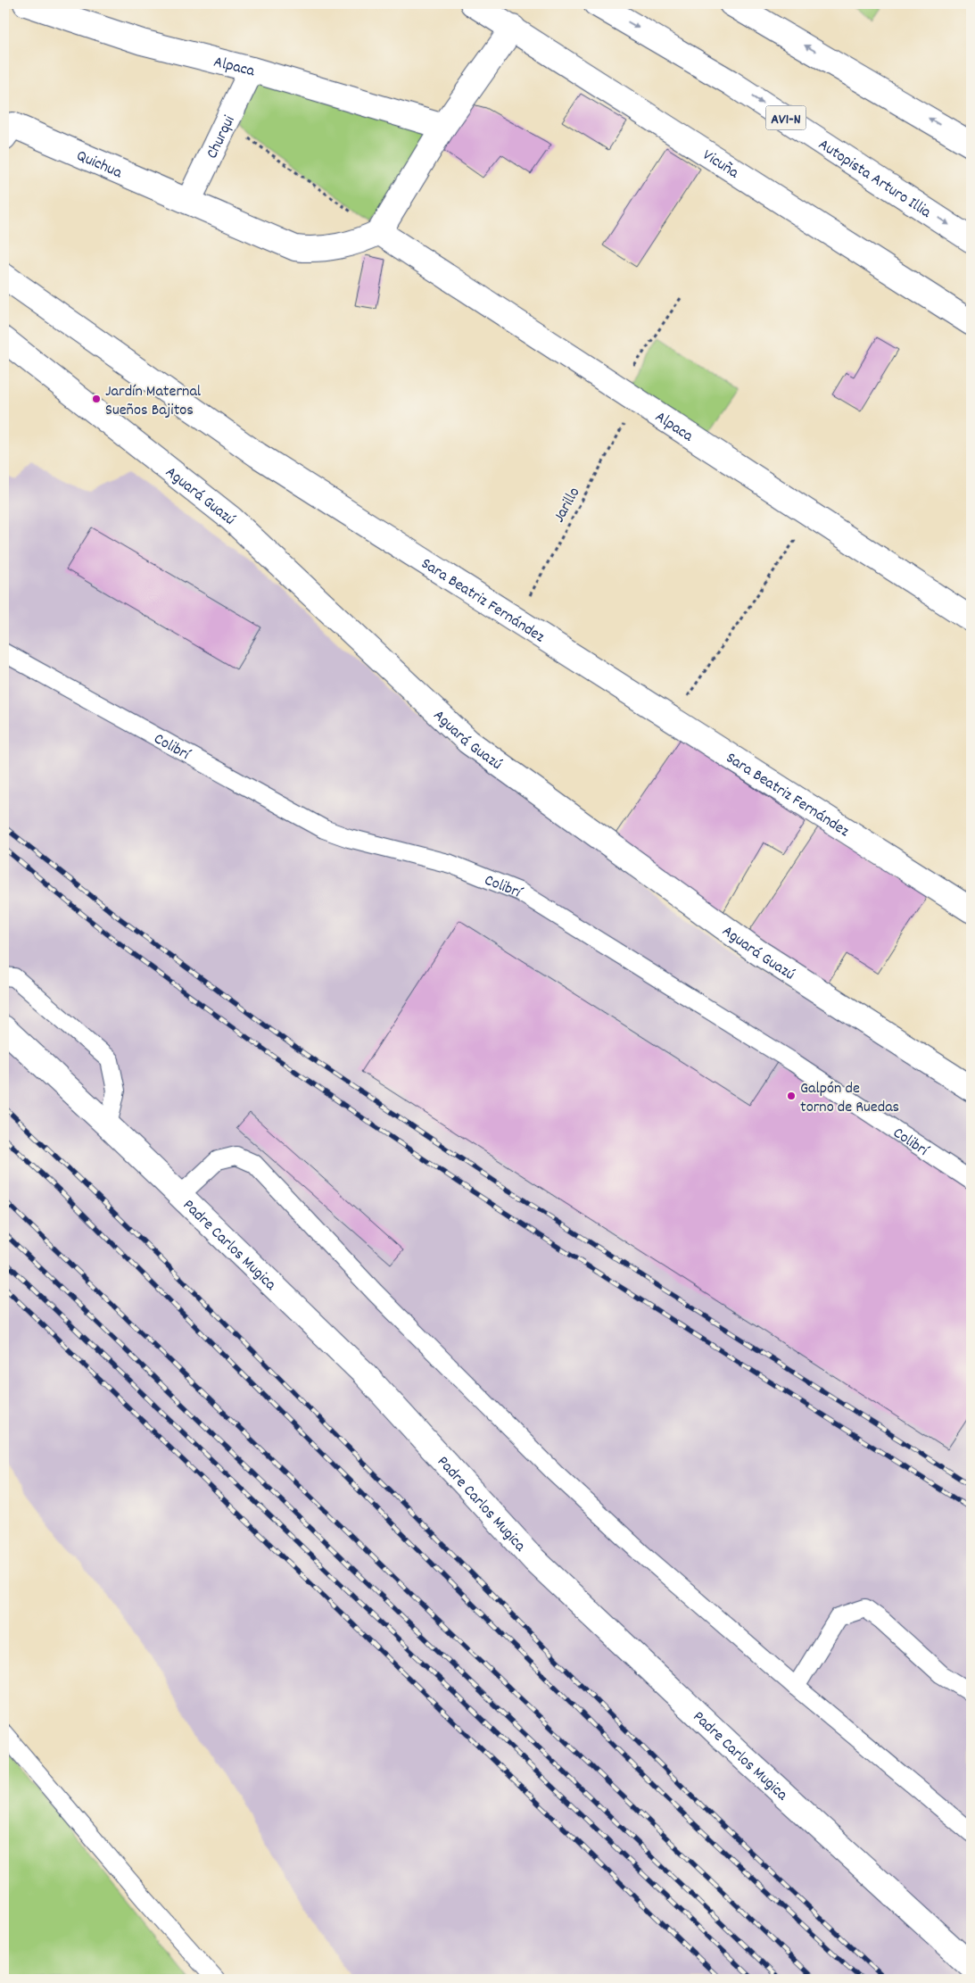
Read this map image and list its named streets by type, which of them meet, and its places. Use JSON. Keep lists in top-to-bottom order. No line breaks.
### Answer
{"streets":{"main road":["Alpaca","AV1-N","Churqui","Vicuña","Quichua","Autopista Arturo Illia","Aguará Guazú","Sara Beatriz Fernández","Padre Carlos Mugica"],"lane":["Colibrí"],"path":["Jarillo"]},"crossings":[["Alpaca","Churqui"],["Alpaca","Quichua"],["Alpaca","Jarillo"],["Churqui","Quichua"],["Jarillo","Sara Beatriz Fernández"]],"places":["Jardín Maternal Sueños Bajitos","Galpón de torno de Ruedas"]}
